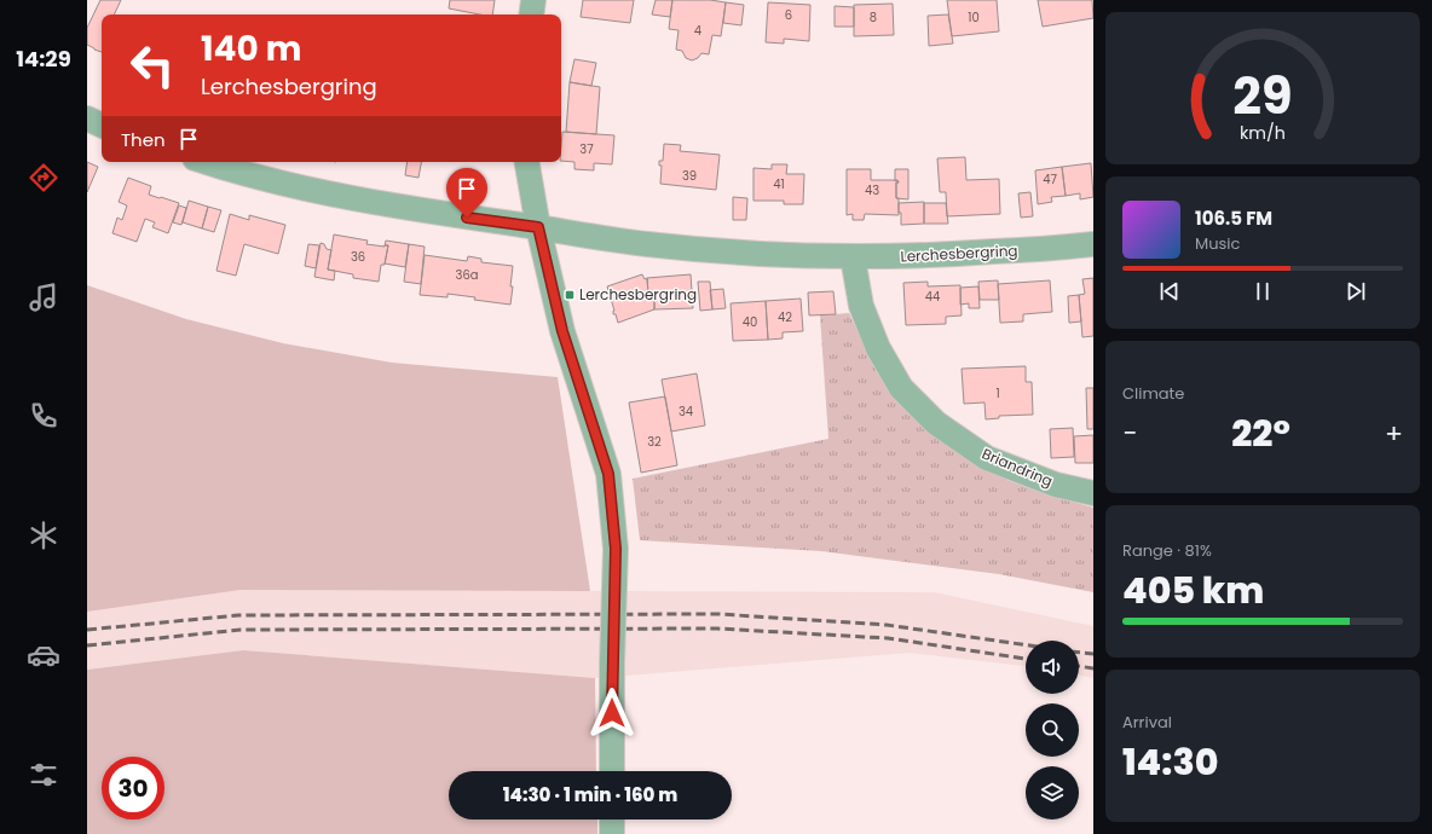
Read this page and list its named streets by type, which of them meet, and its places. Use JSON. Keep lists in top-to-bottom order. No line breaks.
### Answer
{"streets":{"street":["Lerchesbergring","Briandring"]},"crossings":[["Lerchesbergring","Briandring"]],"places":{"transit":["Lerchesbergring"]},"house_numbers":["6","8","10","4","37","39","47","41","43","36","36a","44","42","40","1","34","32"],"page":{"tabs":"14:29","turn":["140 m","Lerchesbergring"],"then":"Then","song":["106.5 FM","Music"],"tile":["Climate",["Range · 81%","405 km"],["Arrival","14:30"]],"heat":["−","22°","+"],"limit":"30","trip":"14:30 · 1 min · 160 m","gauge":["29","km/h"]}}
